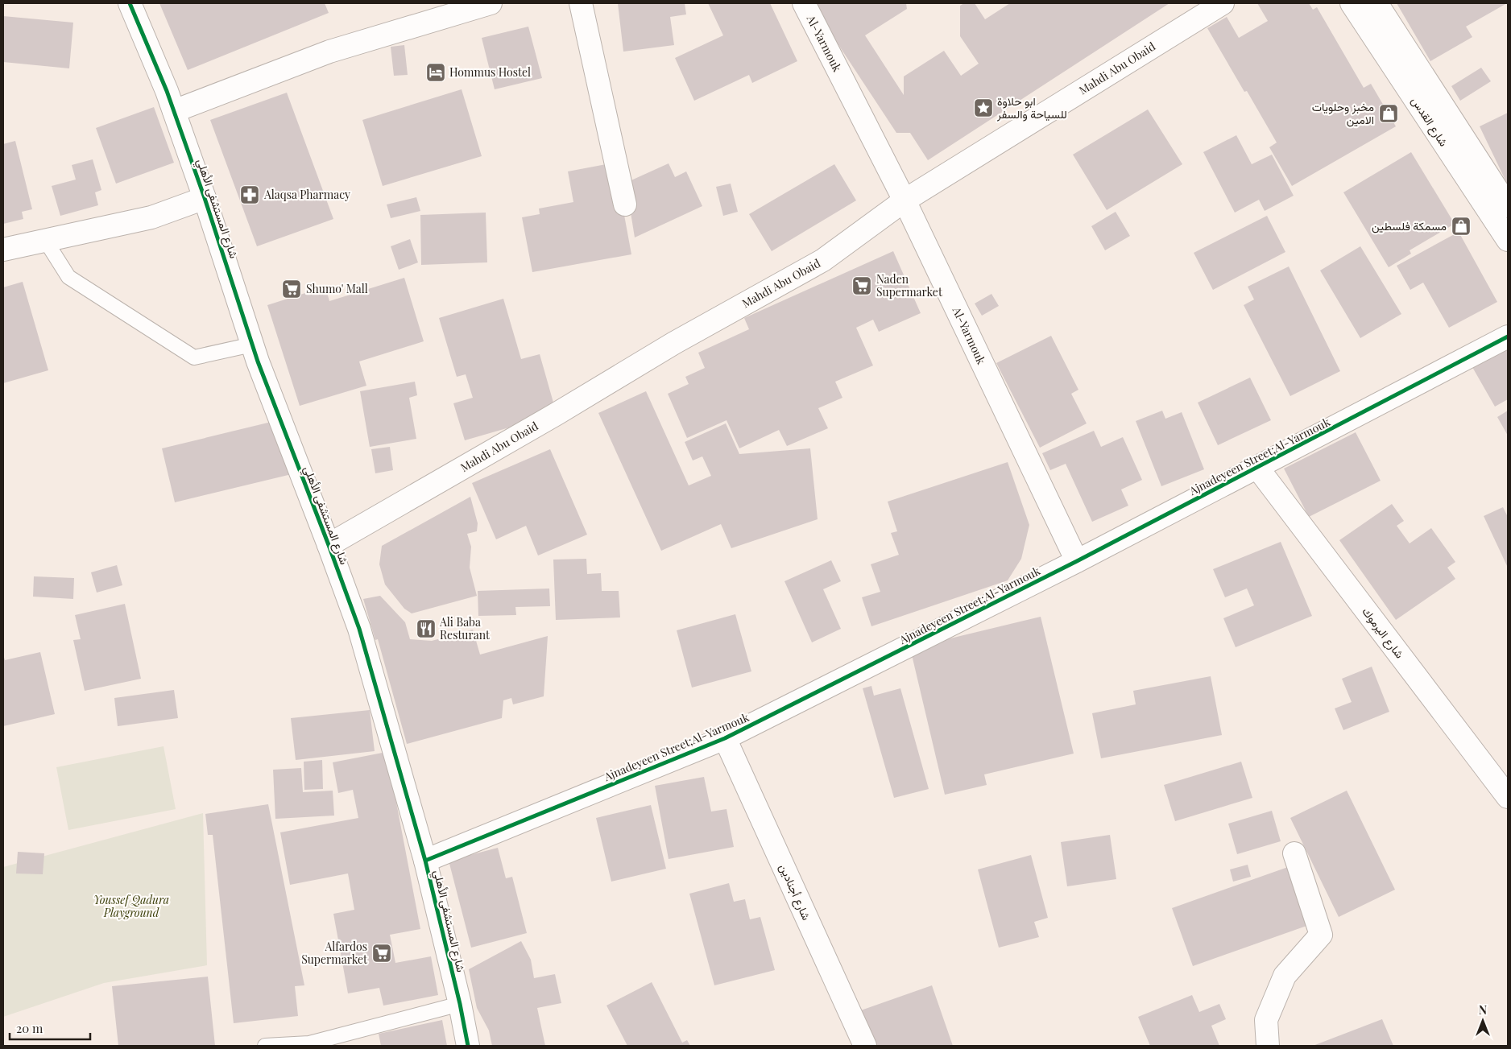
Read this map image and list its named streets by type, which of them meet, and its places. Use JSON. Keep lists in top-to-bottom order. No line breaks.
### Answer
{"streets":{"street":["Al-Yarmouk","Mahdi Abu Obaid","شارع القدس","شارع المستشفى الأهلي","Ajnadeyeen Street;Al-Yarmouk","شارع اليرموك","شارع أجنادين"]},"crossings":[["Al-Yarmouk","Mahdi Abu Obaid"],["Al-Yarmouk","Ajnadeyeen Street;Al-Yarmouk"],["Mahdi Abu Obaid","شارع المستشفى الأهلي"],["شارع المستشفى الأهلي","Ajnadeyeen Street;Al-Yarmouk"],["Ajnadeyeen Street;Al-Yarmouk","شارع اليرموك"],["Ajnadeyeen Street;Al-Yarmouk","شارع أجنادين"]],"parks":["Youssef Qadura Playground"],"places":{"hotel":["Hommus Hostel"],"place":["ابو حلاوة للسياحة والسفر"],"shop":["مخبز وحلويات الامين","مسمكة فلسطين"],"pharmacy":["Alaqsa Pharmacy"],"supermarket":["Naden Supermarket","Shumo' Mall","Alfardos Supermarket"],"restaurant":["Ali Baba Resturant"]},"scale_bar":"20 m","north":"top"}
